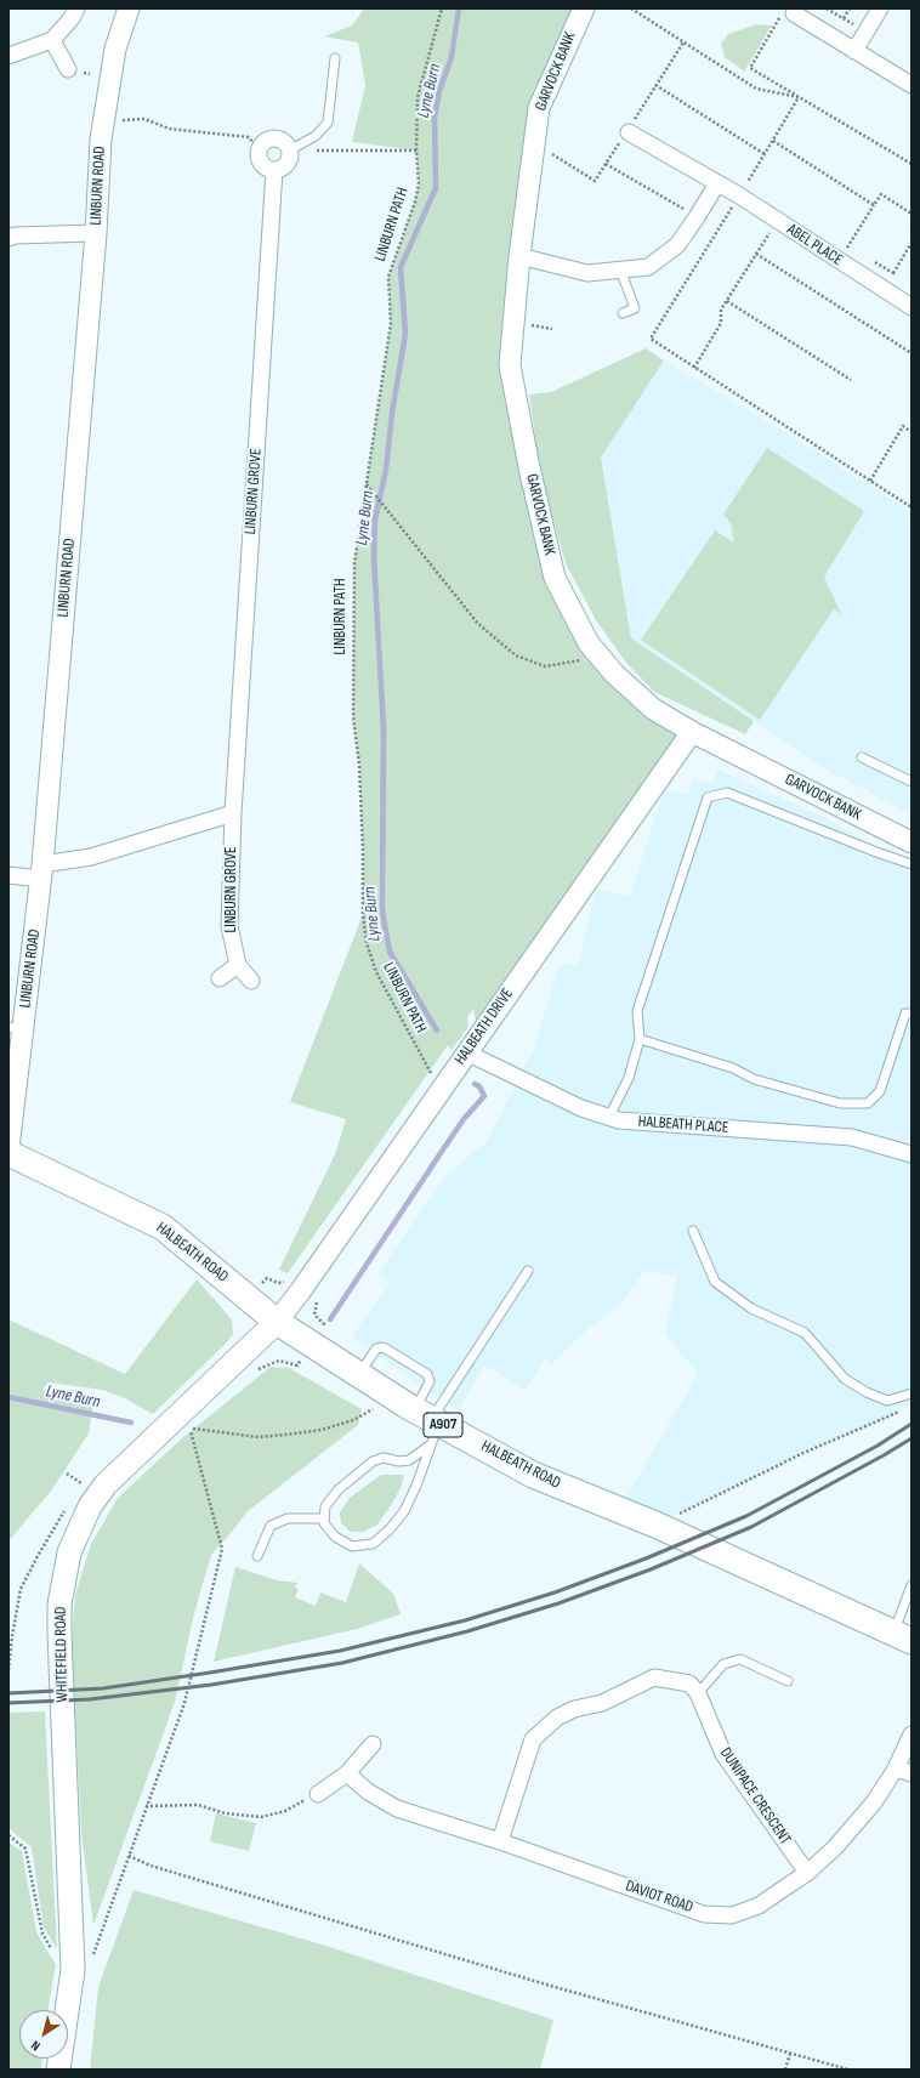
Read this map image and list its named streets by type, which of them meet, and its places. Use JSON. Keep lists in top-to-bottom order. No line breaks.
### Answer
{"streets":{"main road":["HALBEATH ROAD","A907","WHITEFIELD ROAD"],"street":["GARVOCK BANK","LINBURN ROAD","ABEL PLACE","LINBURN GROVE","HALBEATH DRIVE","HALBEATH PLACE","DUNIPACE CRESCENT","DAVIOT ROAD"],"path":["LINBURN PATH"]},"crossings":[["GARVOCK BANK","HALBEATH DRIVE"],["HALBEATH DRIVE","HALBEATH PLACE"],["HALBEATH DRIVE","HALBEATH ROAD"],["HALBEATH DRIVE","WHITEFIELD ROAD"],["HALBEATH ROAD","WHITEFIELD ROAD"],["DUNIPACE CRESCENT","DAVIOT ROAD"]],"water":["Lyne Burn"],"north":"bottom left"}
